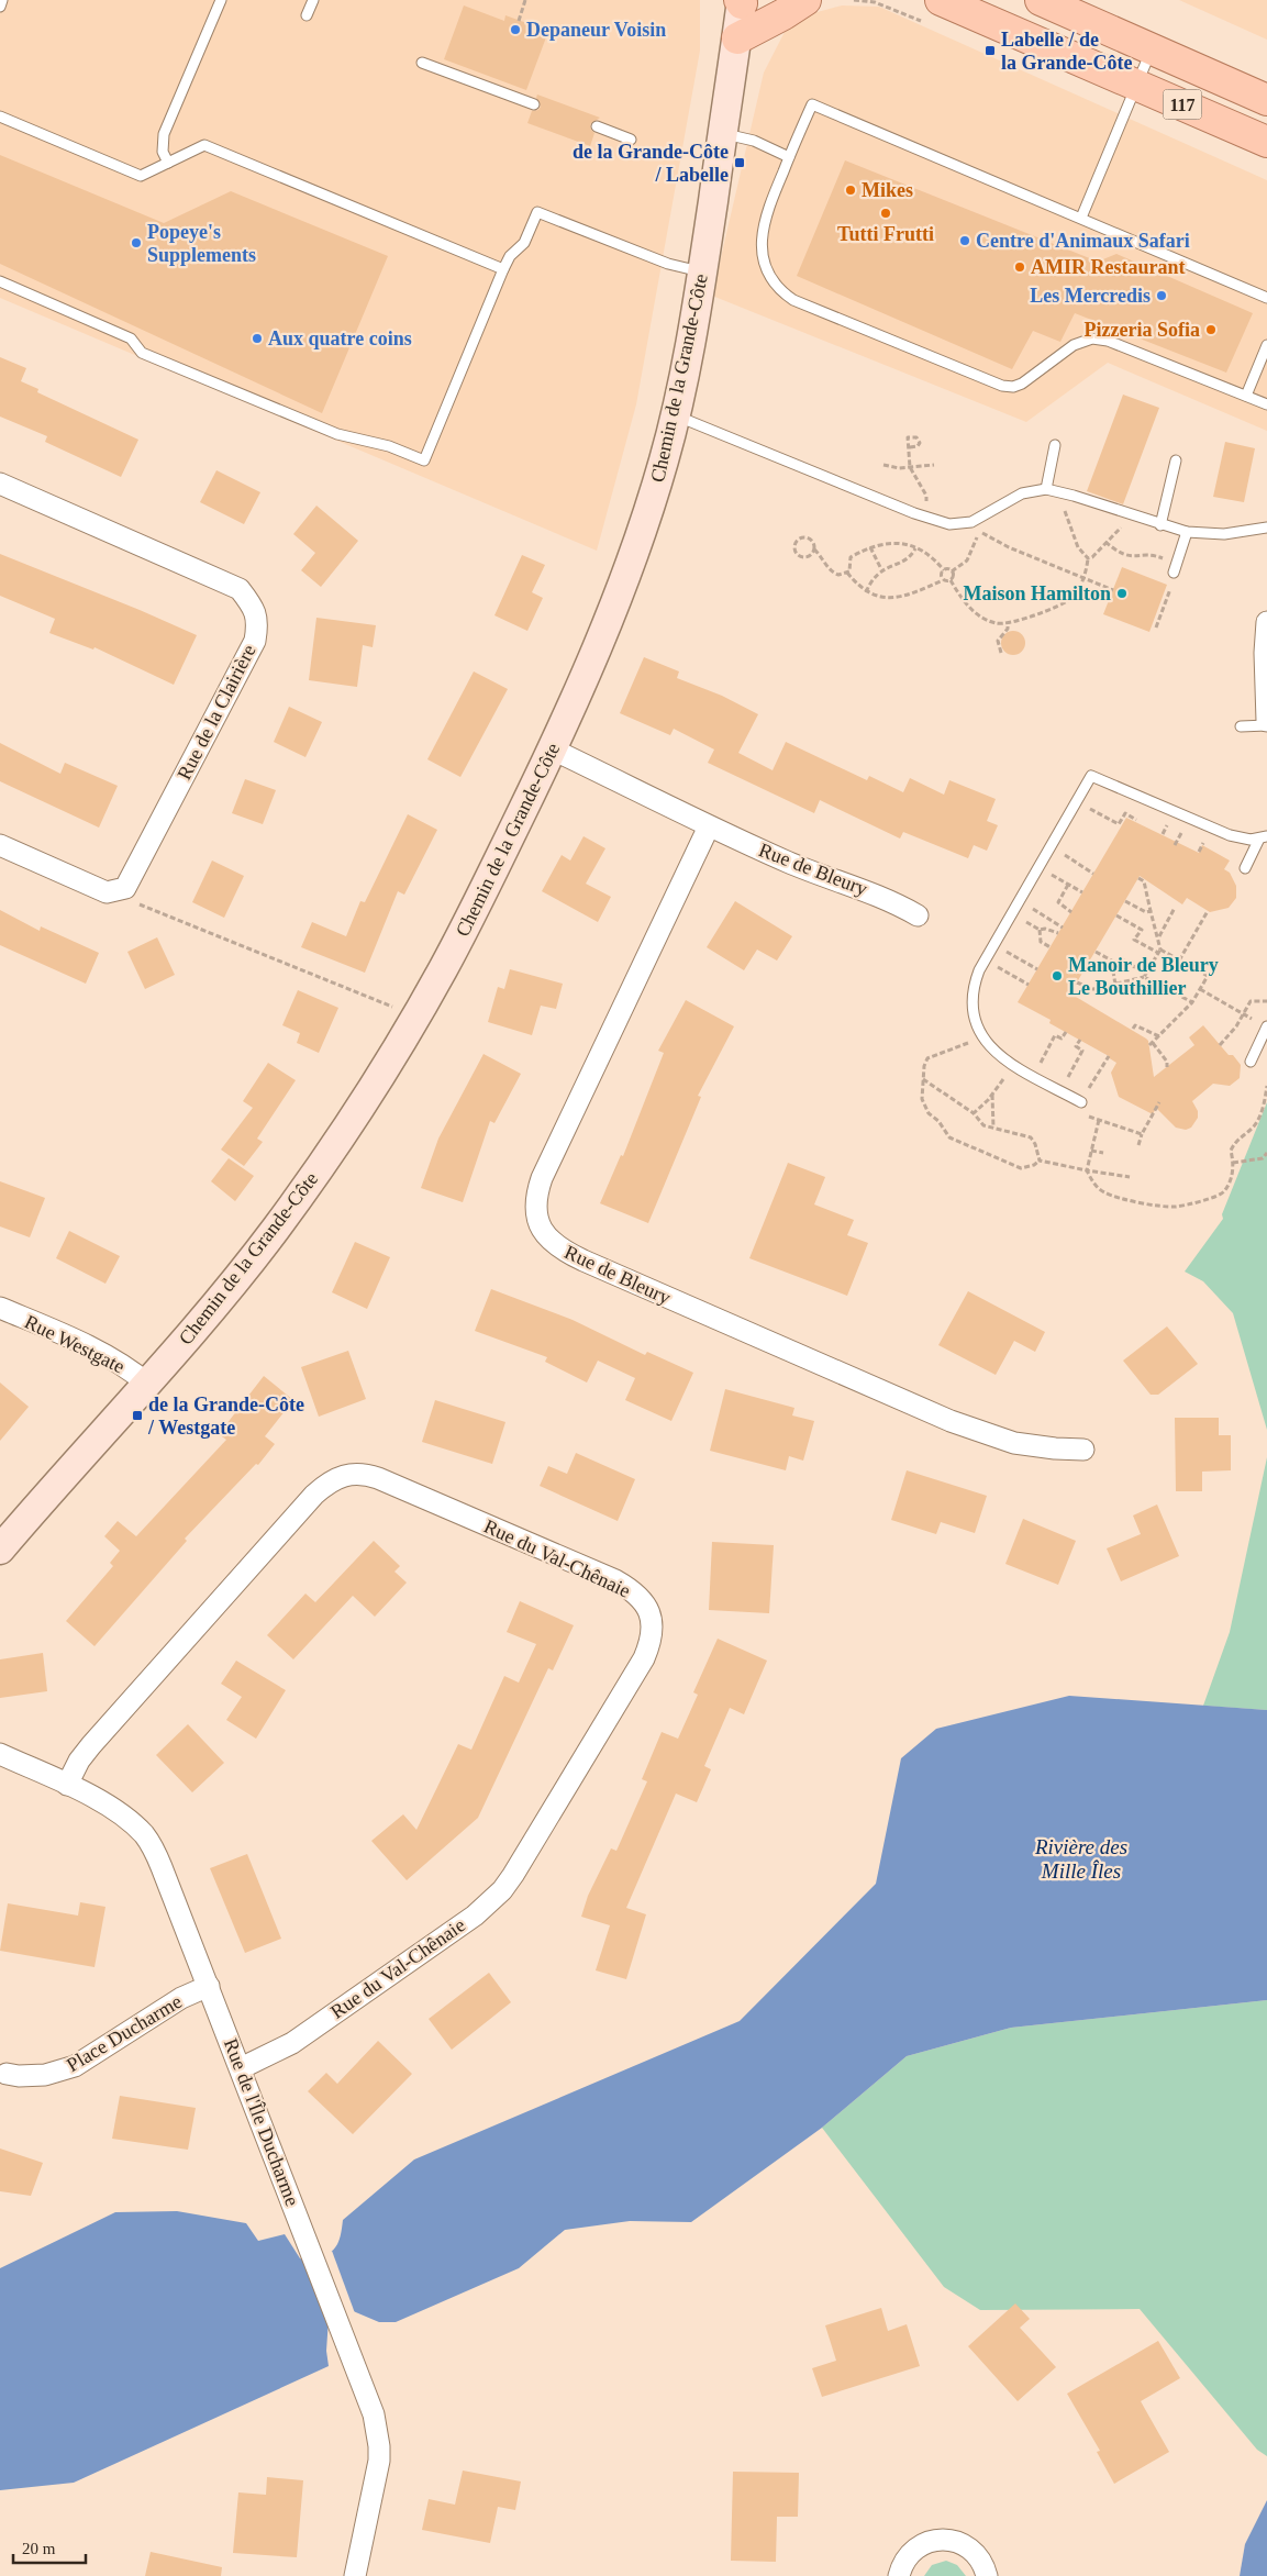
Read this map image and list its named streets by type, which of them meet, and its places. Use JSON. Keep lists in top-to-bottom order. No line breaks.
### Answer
{"streets":{"main road":["117","Chemin de la Grande-Côte"],"street":["Rue de la Clairière","Rue de Bleury","Rue Westgate","Rue du Val-Chênaie","Place Ducharme","Rue de l'Île Ducharme"]},"crossings":[["Chemin de la Grande-Côte","Rue de Bleury"],["Chemin de la Grande-Côte","Rue Westgate"],["Rue du Val-Chênaie","Rue de l'Île Ducharme"],["Place Ducharme","Rue de l'Île Ducharme"]],"water":["Rivière des Mille Îles"],"places":{"other":["Depaneur Voisin","Mikes","Tutti Frutti","Centre d'Animaux Safari","Popeye's Supplements","AMIR Restaurant","Les Mercredis","Pizzeria Sofia","Aux quatre coins","Maison Hamilton","Manoir de Bleury Le Bouthillier"],"transit":["Labelle / de la Grande-Côte","de la Grande-Côte / Labelle","de la Grande-Côte / Westgate"]},"scale_bar":"20 m"}
